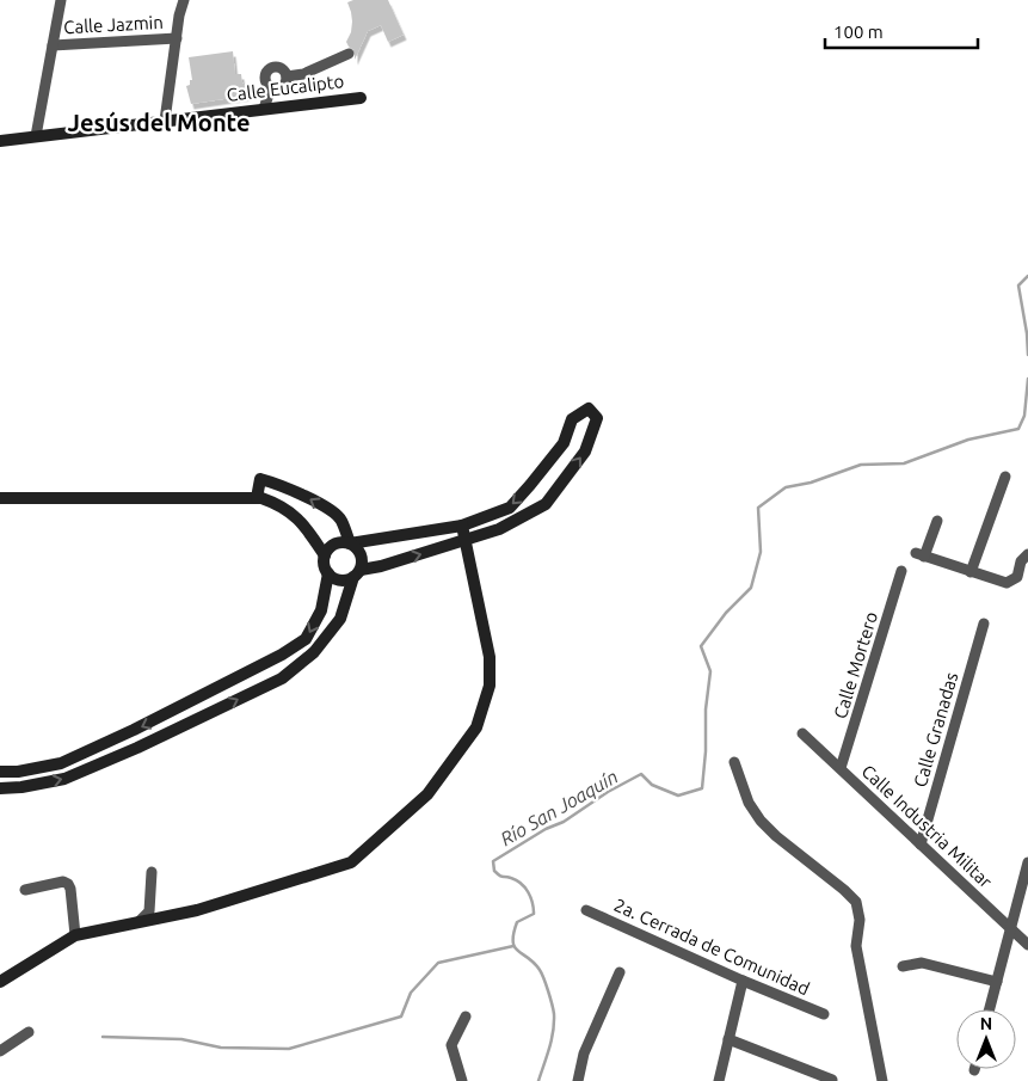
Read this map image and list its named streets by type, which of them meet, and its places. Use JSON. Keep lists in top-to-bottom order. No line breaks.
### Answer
{"streets":{"street":["Calle Jazmin","Calle Eucalipto","Calle Mortero","Calle Granadas","Calle Industria Militar","2a. Cerrada de Comunidad"]},"crossings":[["Calle Mortero","Calle Industria Militar"],["Calle Granadas","Calle Industria Militar"]],"districts":["Jesús del Monte"],"water":["Río San Joaquín"],"scale_bar":"100 m","north":"top"}
